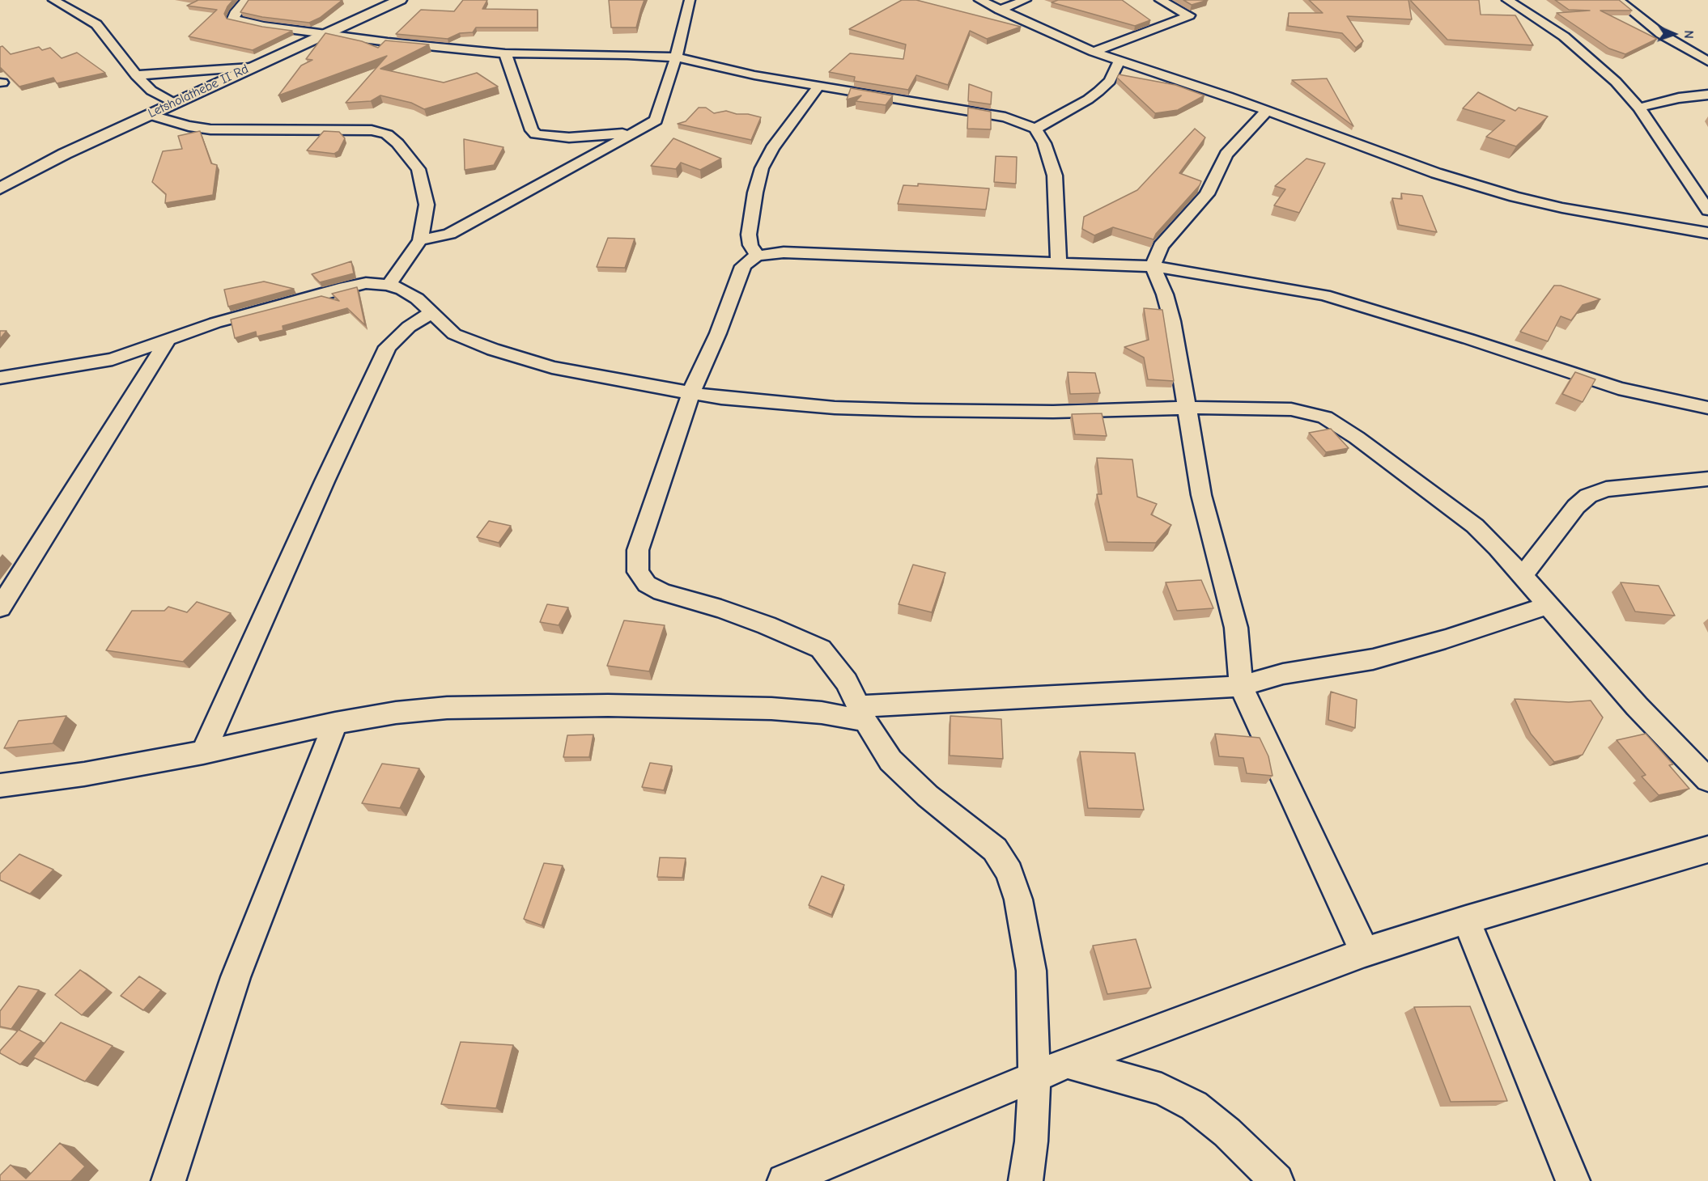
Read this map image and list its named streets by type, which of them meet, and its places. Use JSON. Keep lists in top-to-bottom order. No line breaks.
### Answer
{"streets":{"street":["Letsholathebe II Rd"]},"north":"right"}
